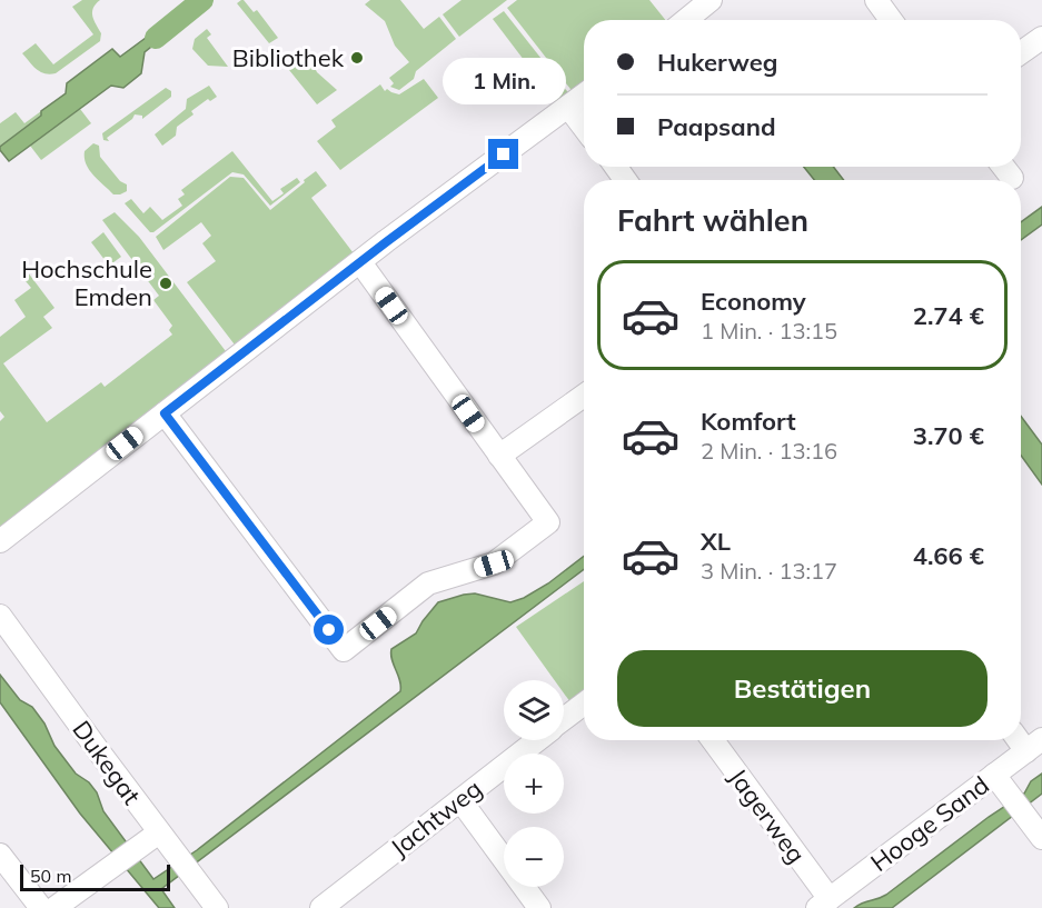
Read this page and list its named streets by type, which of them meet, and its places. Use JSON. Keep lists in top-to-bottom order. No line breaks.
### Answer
{"streets":{"street":["Dukegat","Jagerweg","Jachtweg","Hooge Sand"]},"crossings":[["Jagerweg","Hooge Sand"]],"places":["Bibliothek","Hochschule Emden"],"scale_bar":"50 m","page":{"banner":["Hukerweg","Paapsand"],"bubble":"1 Min.","heading":"Fahrt wählen","list":[{"name":"Economy","note":"1 Min. · 13:15","value":"2.74 €"},{"name":"Komfort","note":"2 Min. · 13:16","value":"3.70 €"},{"name":"XL","note":"3 Min. · 13:17","value":"4.66 €"}],"buttons":"Bestätigen","map_buttons":["+","−"],"scale":"50 m"}}
